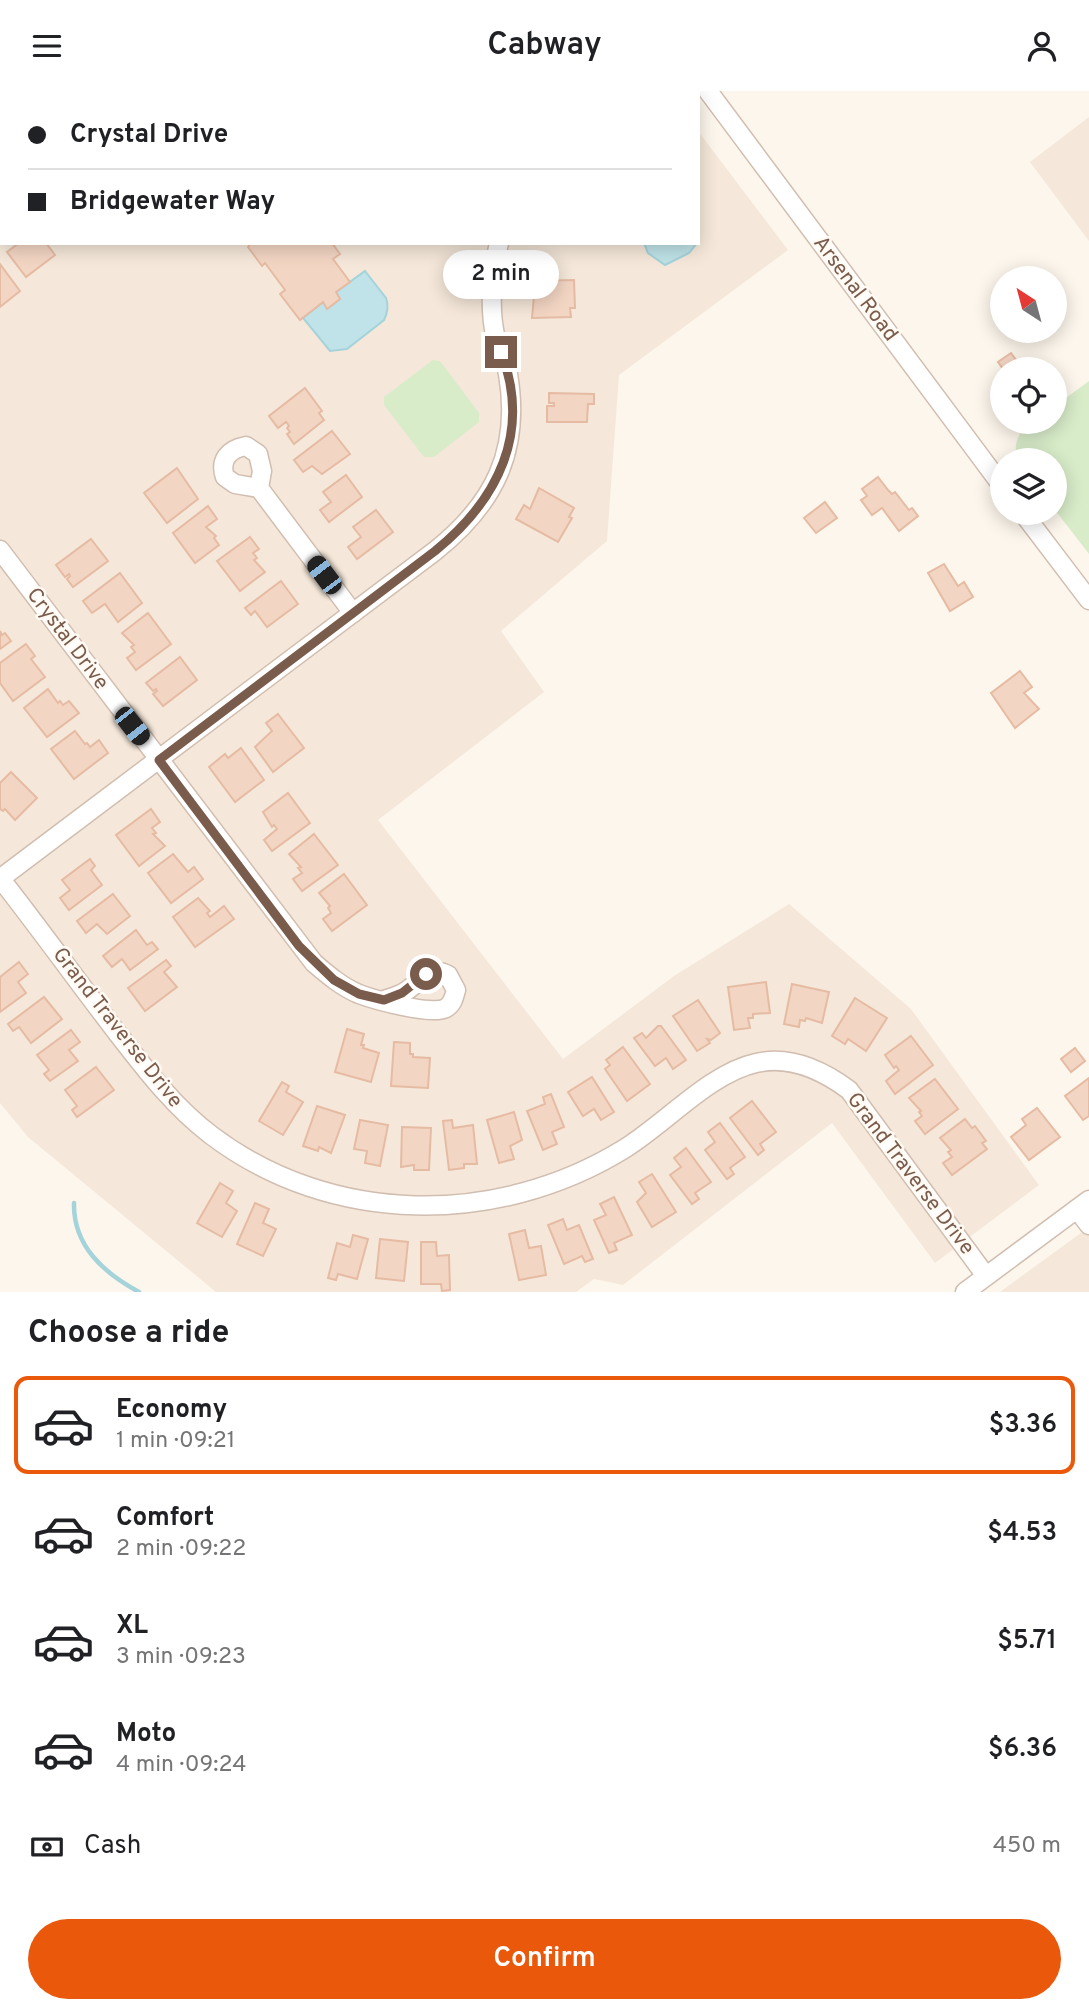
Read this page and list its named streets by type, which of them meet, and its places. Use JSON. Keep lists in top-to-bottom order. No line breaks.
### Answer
{"streets":{"street":["Arsenal Road","Crystal Drive","Grand Traverse Drive"]},"north":"top left","page":{"header":"Cabway","banner":["Crystal Drive","Bridgewater Way"],"bubble":"2 min","heading":"Choose a ride","list":[{"name":"Economy","note":"1 min · 09:21","value":"$3.36"},{"name":"Comfort","note":"2 min · 09:22","value":"$4.53"},{"name":"XL","note":"3 min · 09:23","value":"$5.71"},{"name":"Moto","note":"4 min · 09:24","value":"$6.36"}],"pay":["Cash","450 m"],"buttons":"Confirm"}}
